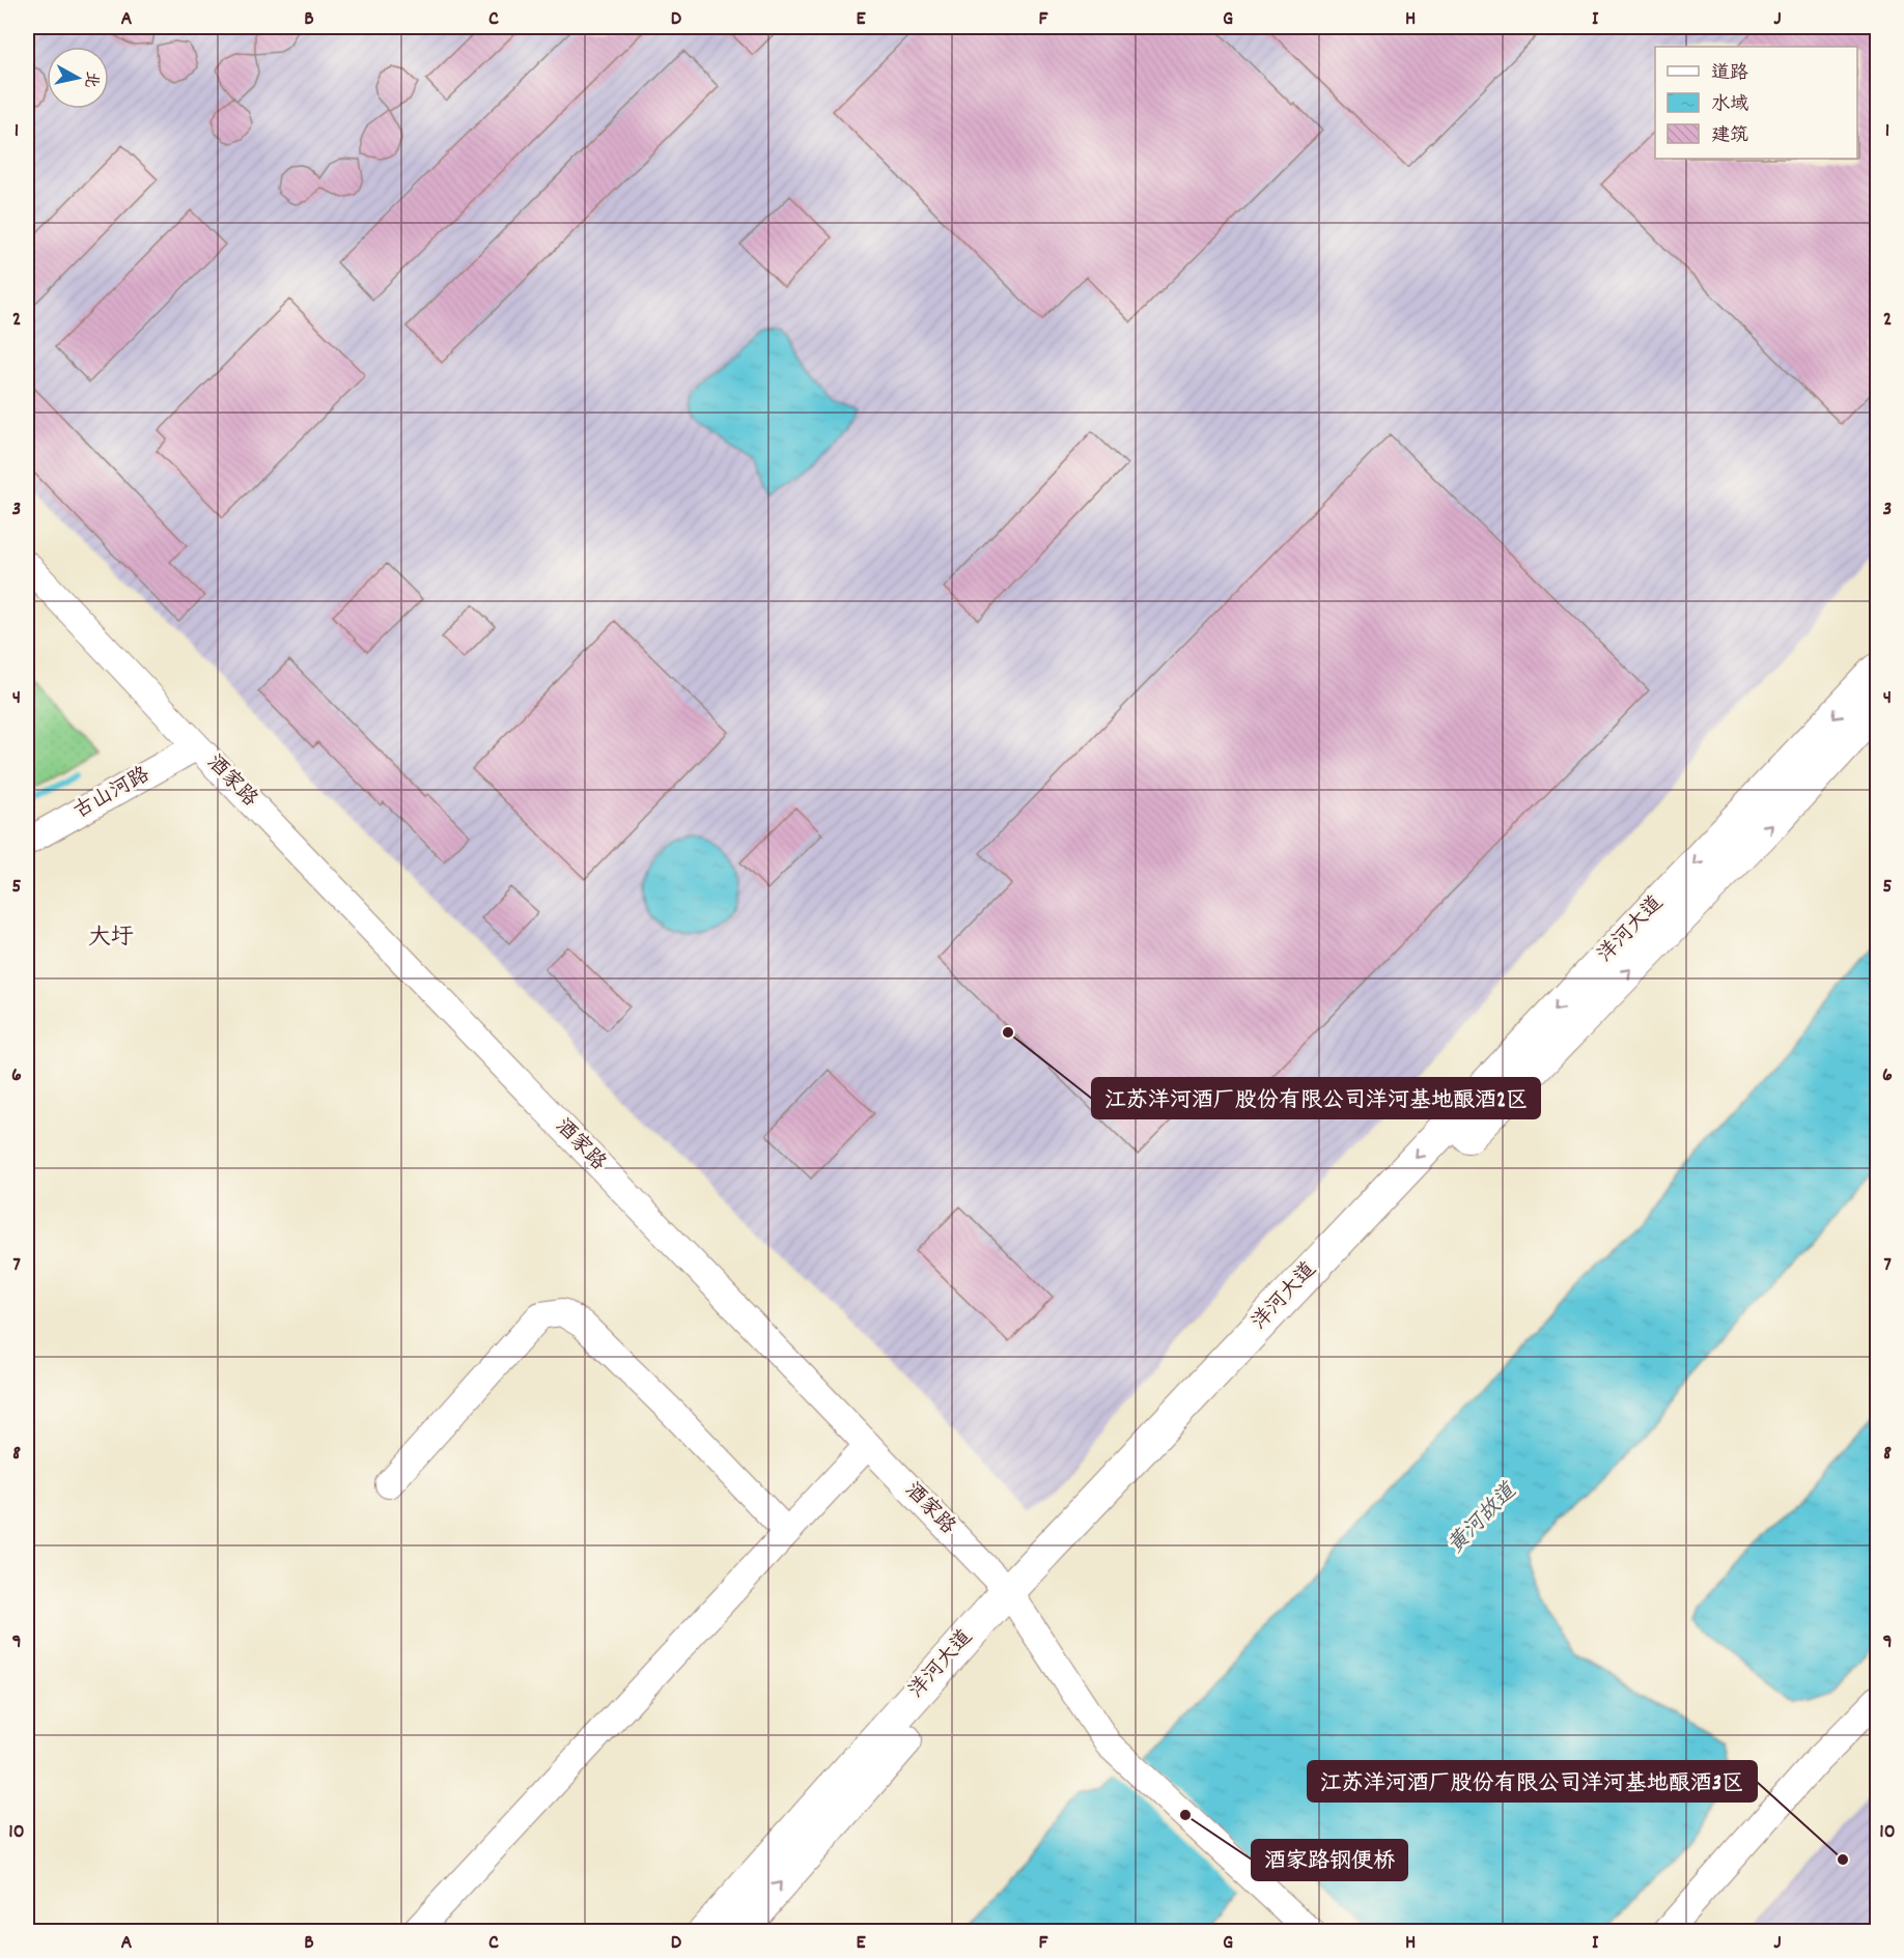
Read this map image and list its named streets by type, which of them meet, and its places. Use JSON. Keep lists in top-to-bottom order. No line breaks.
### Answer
{"streets":{"main road":["洋河大道"],"street":["酒家路","古山河路"]},"crossings":[["酒家路","古山河路"],["酒家路","洋河大道"]],"districts":["大圩"],"water":["黄河故道"],"places":["江苏洋河酒厂股份有限公司洋河基地酿酒2区","酒家路钢便桥","江苏洋河酒厂股份有限公司洋河基地酿酒3区"],"legend":["道路","水域","建筑"],"north":"right","grid":{"columns":["A","B","C","D","E","F","G","H","I","J"],"rows":["1","2","3","4","5","6","7","8","9","10"]}}
